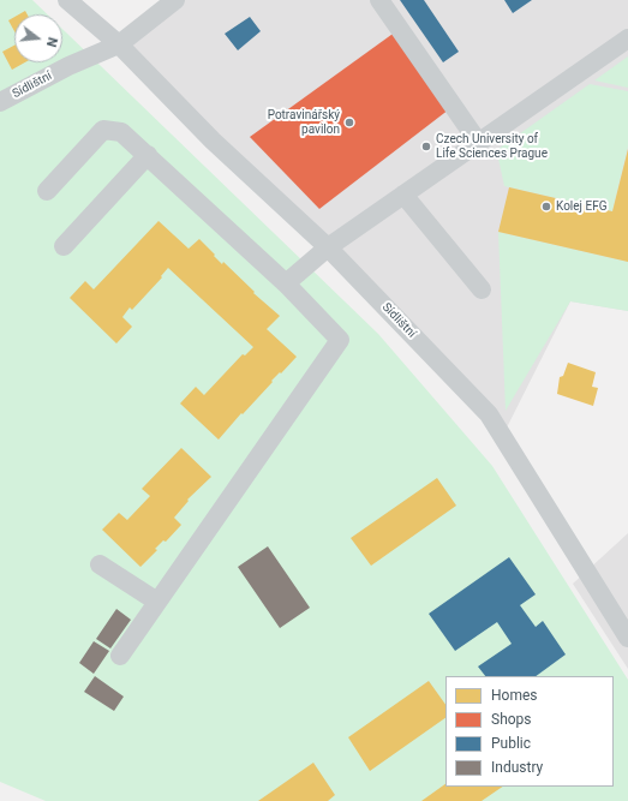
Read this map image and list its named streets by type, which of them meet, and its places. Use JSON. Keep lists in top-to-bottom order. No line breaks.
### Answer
{"streets":{"street":["Sídlištní"]},"places":["Potravinářský pavilon","Czech University of Life Sciences Prague","Kolej EFG"],"legend":["Homes","Shops","Public","Industry"],"north":"right"}
